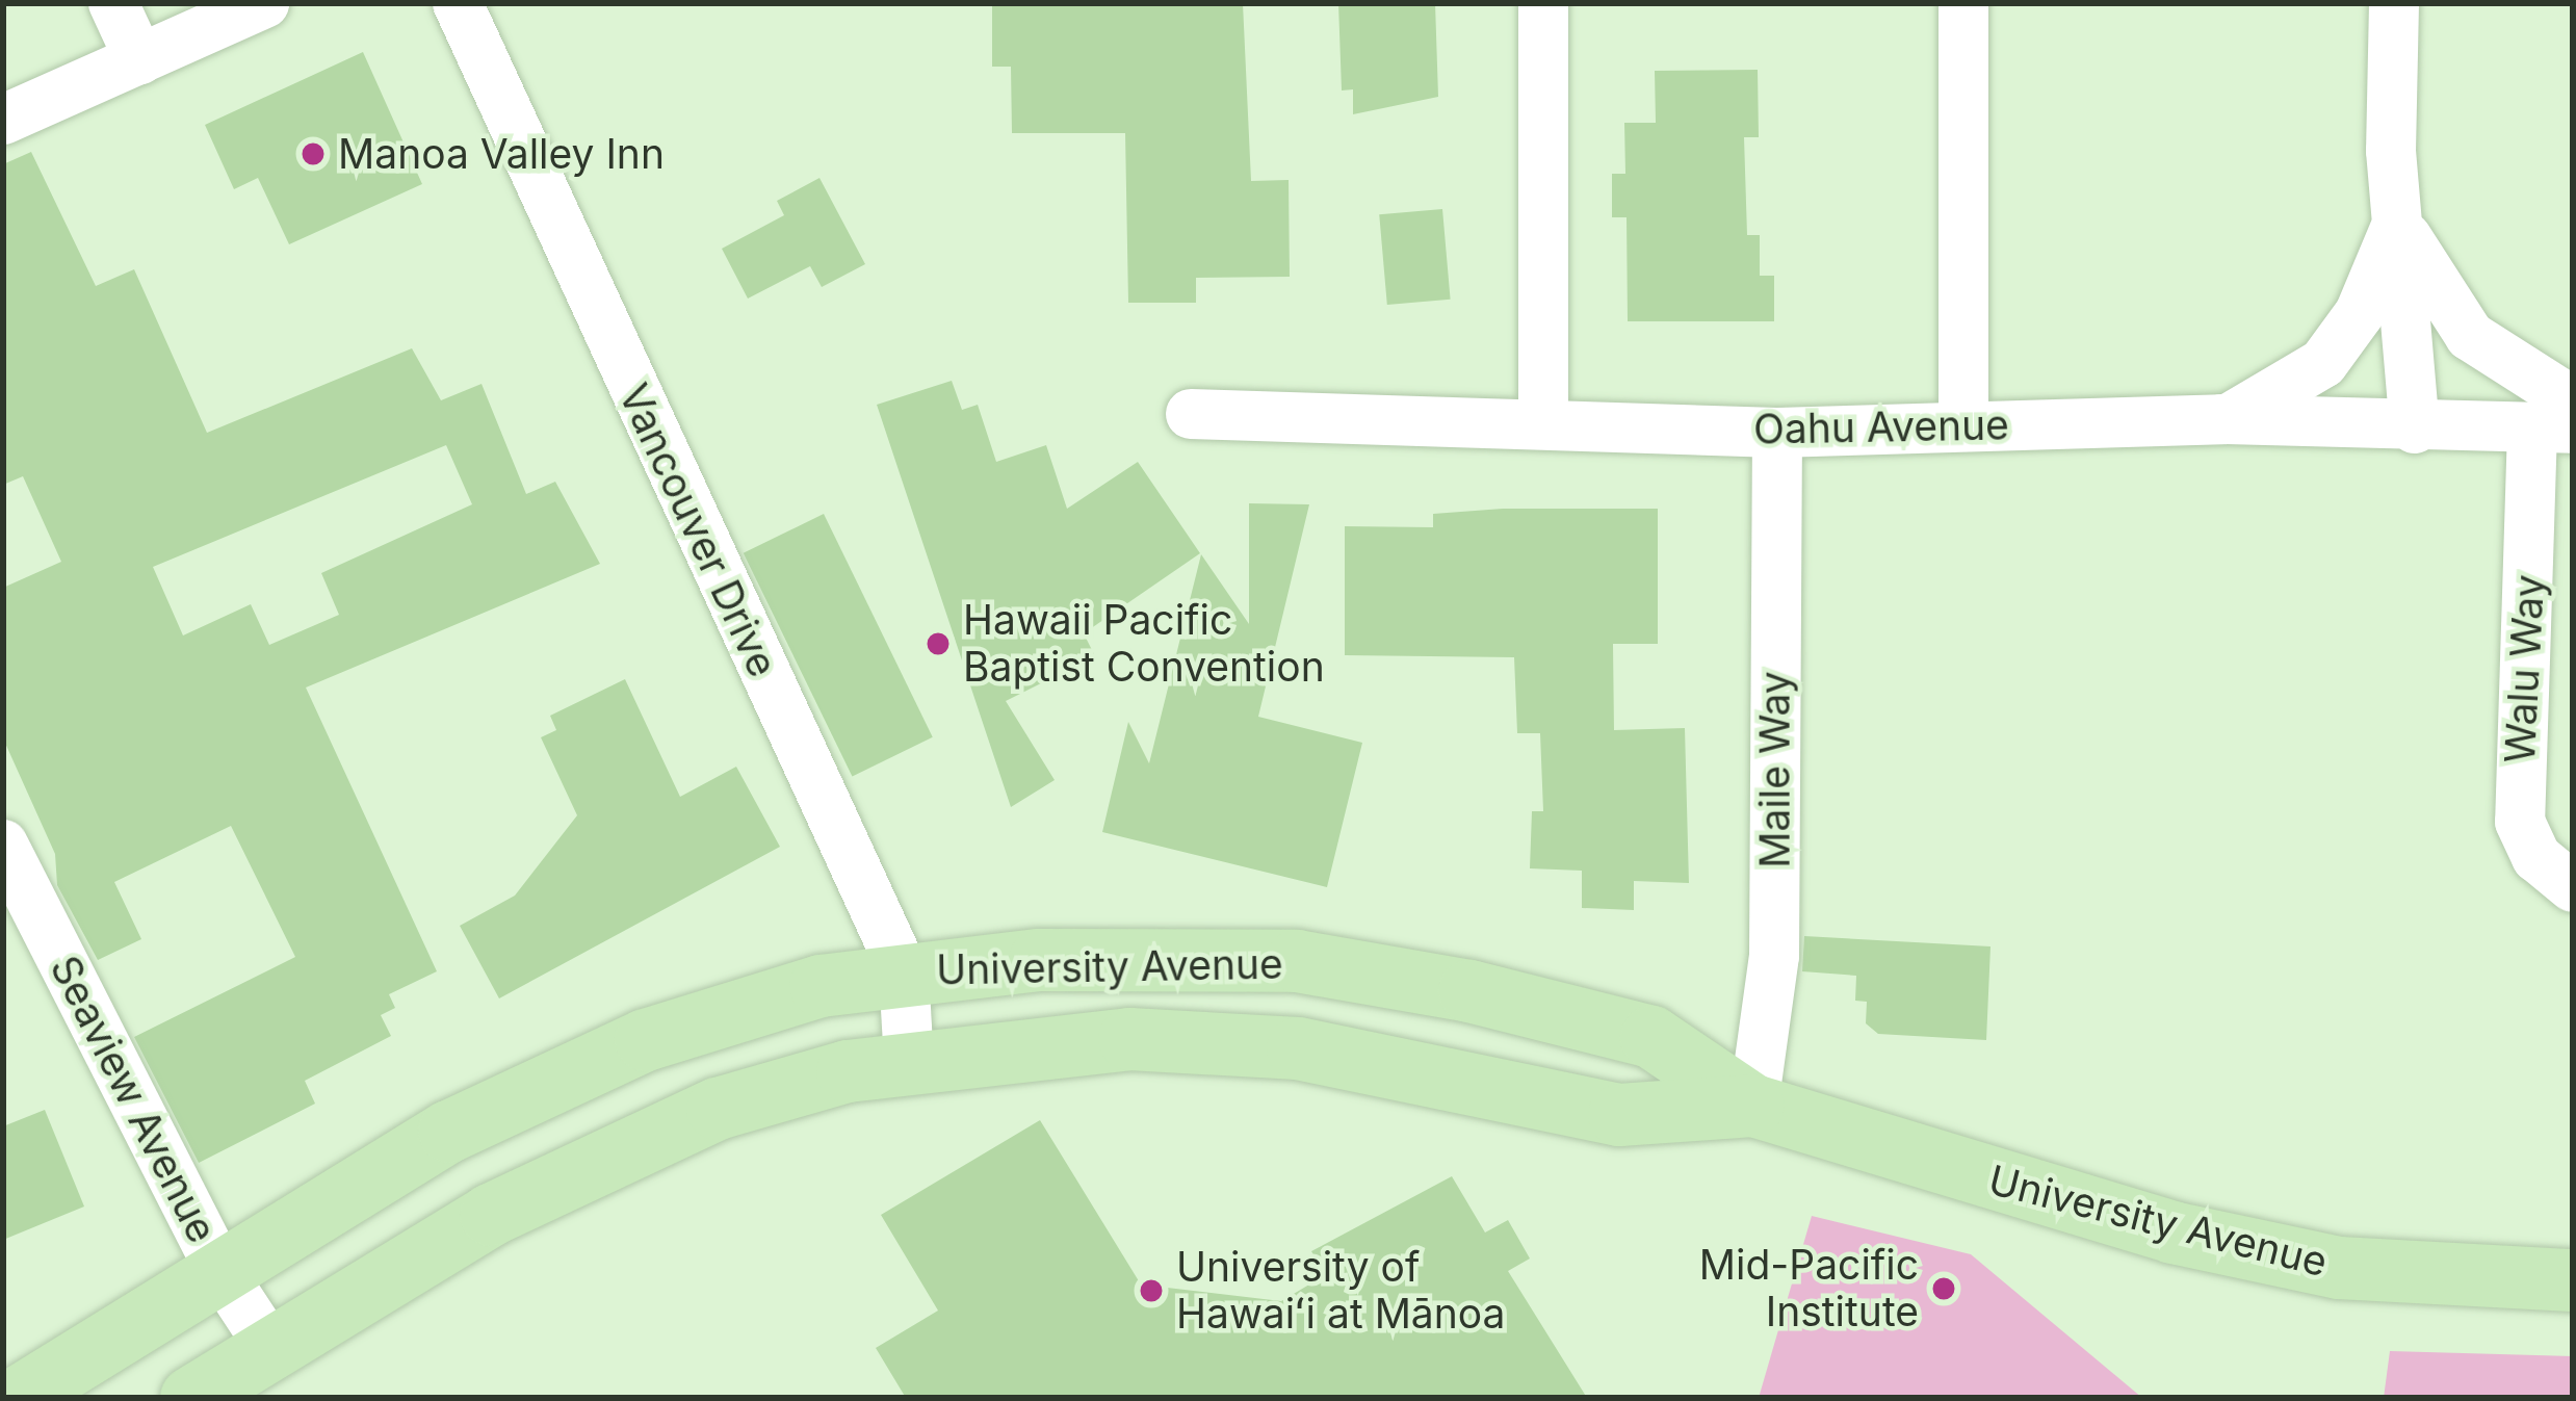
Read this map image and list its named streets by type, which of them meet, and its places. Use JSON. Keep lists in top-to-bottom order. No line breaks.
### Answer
{"streets":{"main road":["University Avenue"],"street":["Oahu Avenue","Vancouver Drive","Walu Way","Maile Way","Seaview Avenue"]},"crossings":[["Oahu Avenue","Walu Way"],["Oahu Avenue","Maile Way"],["Vancouver Drive","University Avenue"],["Maile Way","University Avenue"],["University Avenue","Seaview Avenue"]],"places":["Manoa Valley Inn","Hawaii Pacific Baptist Convention","Mid-Pacific Institute","University of Hawaiʻi at Mānoa"]}
